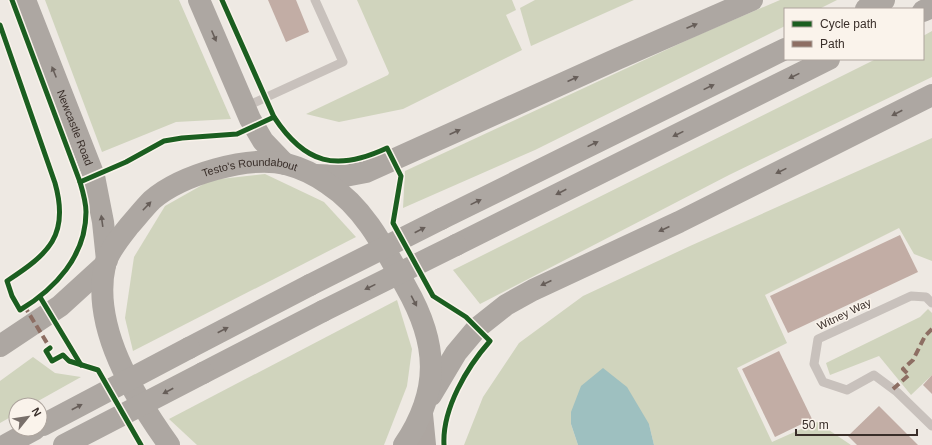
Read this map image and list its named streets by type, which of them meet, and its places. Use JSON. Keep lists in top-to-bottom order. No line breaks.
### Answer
{"streets":{"highway":["Newcastle Road","Testo's Roundabout"],"lane":["Witney Way"]},"crossings":[["Newcastle Road","Testo's Roundabout"]],"legend":["Cycle path","Path"],"scale_bar":"50 m","north":"top right"}
